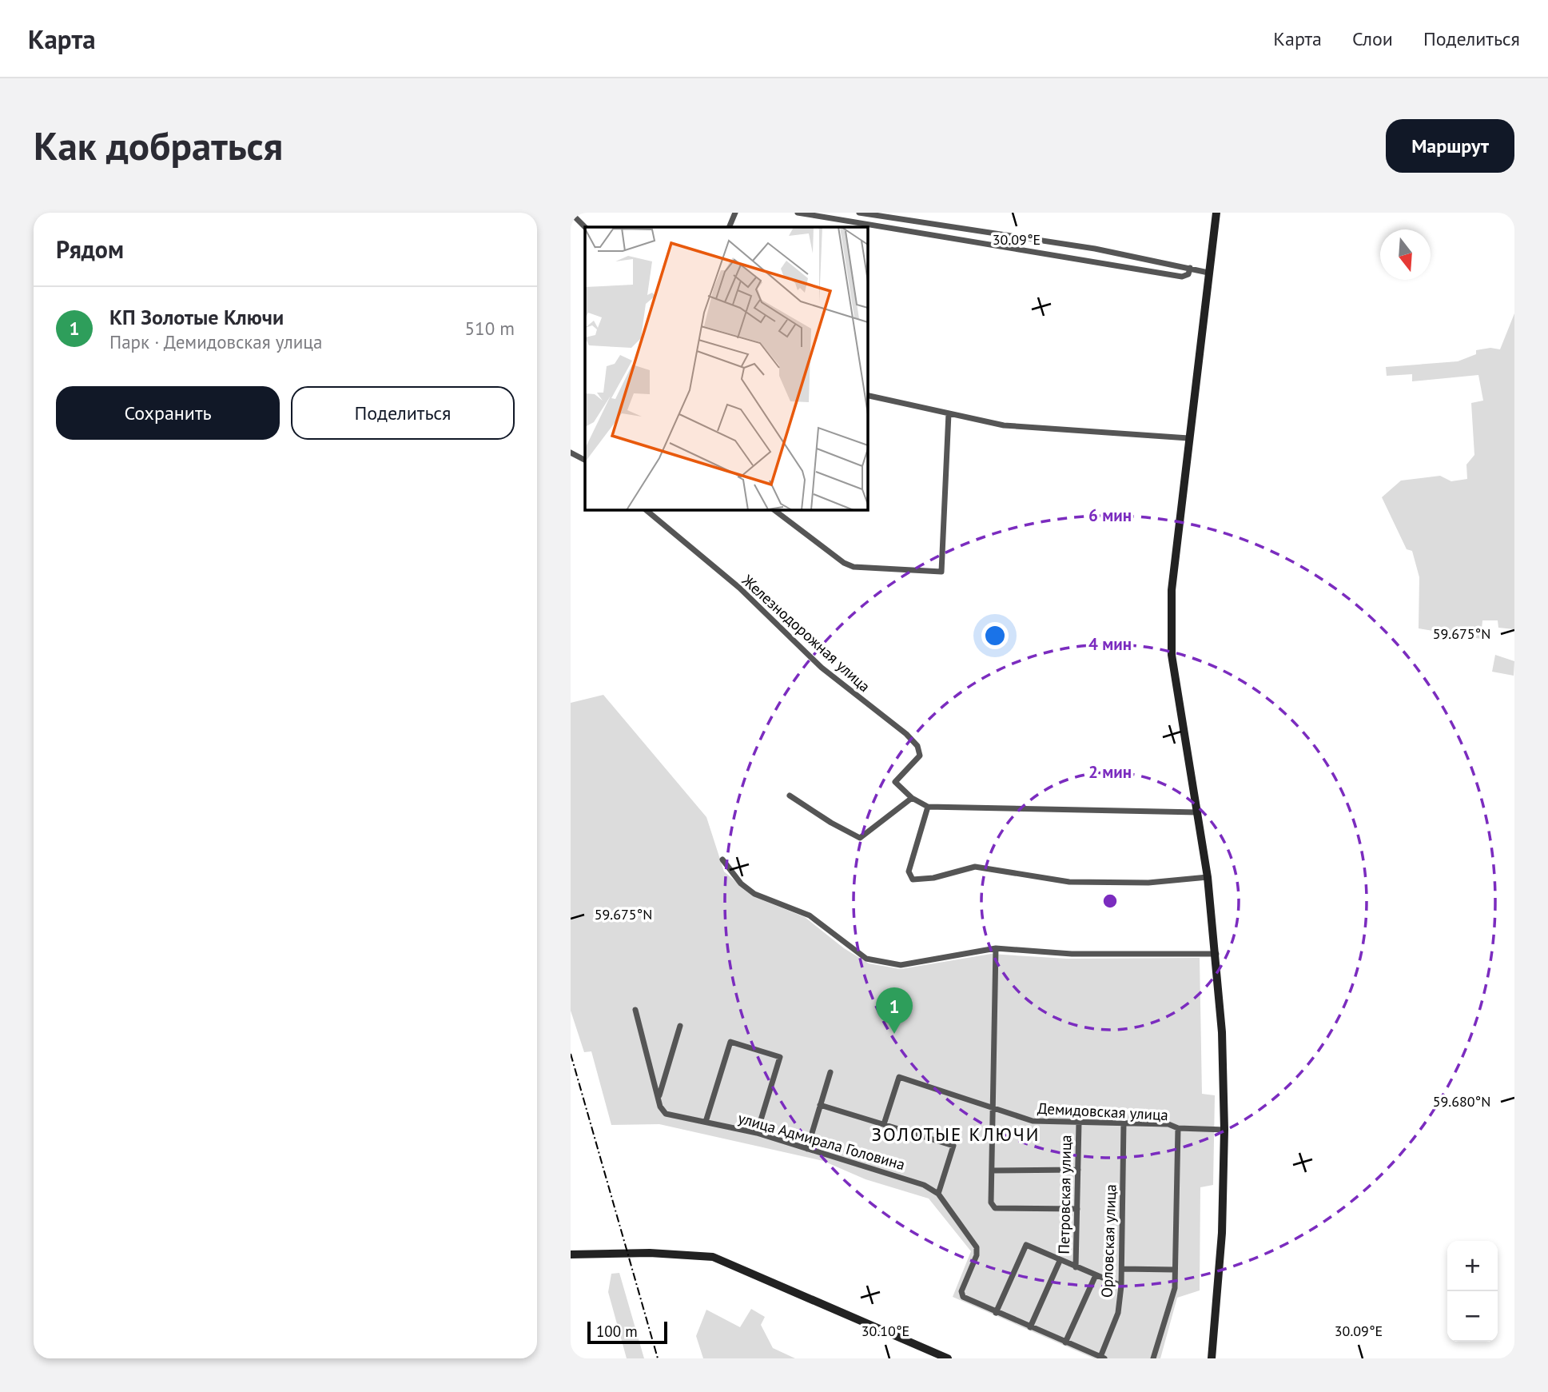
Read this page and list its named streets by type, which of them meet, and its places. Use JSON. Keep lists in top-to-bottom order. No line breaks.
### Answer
{"streets":{"street":["Железнодорожная улица","Демидовская улица","улица Адмирала Головина","Петровская улица","Орловская улица"]},"crossings":[["Демидовская улица","Петровская улица"],["Демидовская улица","Орловская улица"],["улица Адмирала Головина","Орловская улица"]],"districts":["ЗОЛОТЫЕ КЛЮЧИ"],"scale_bar":"100 m","north":"bottom","page":{"header":"Карта","nav":["Карта","Слои","Поделиться"],"buttons":["Маршрут",["Сохранить","Поделиться"]],"title":"Как добраться","heading":"Рядом","list":[{"mark":"1","name":"КП Золотые Ключи","note":"Парк · Демидовская улица","value":"510 m"}],"pins":"1","map_buttons":["+","−"],"scale":"100 m"},"coordinates":["30.09°E","59.675°N","59.680°N","30.10°E"],"rings":["6 мин","4 мин","2 мин"]}
